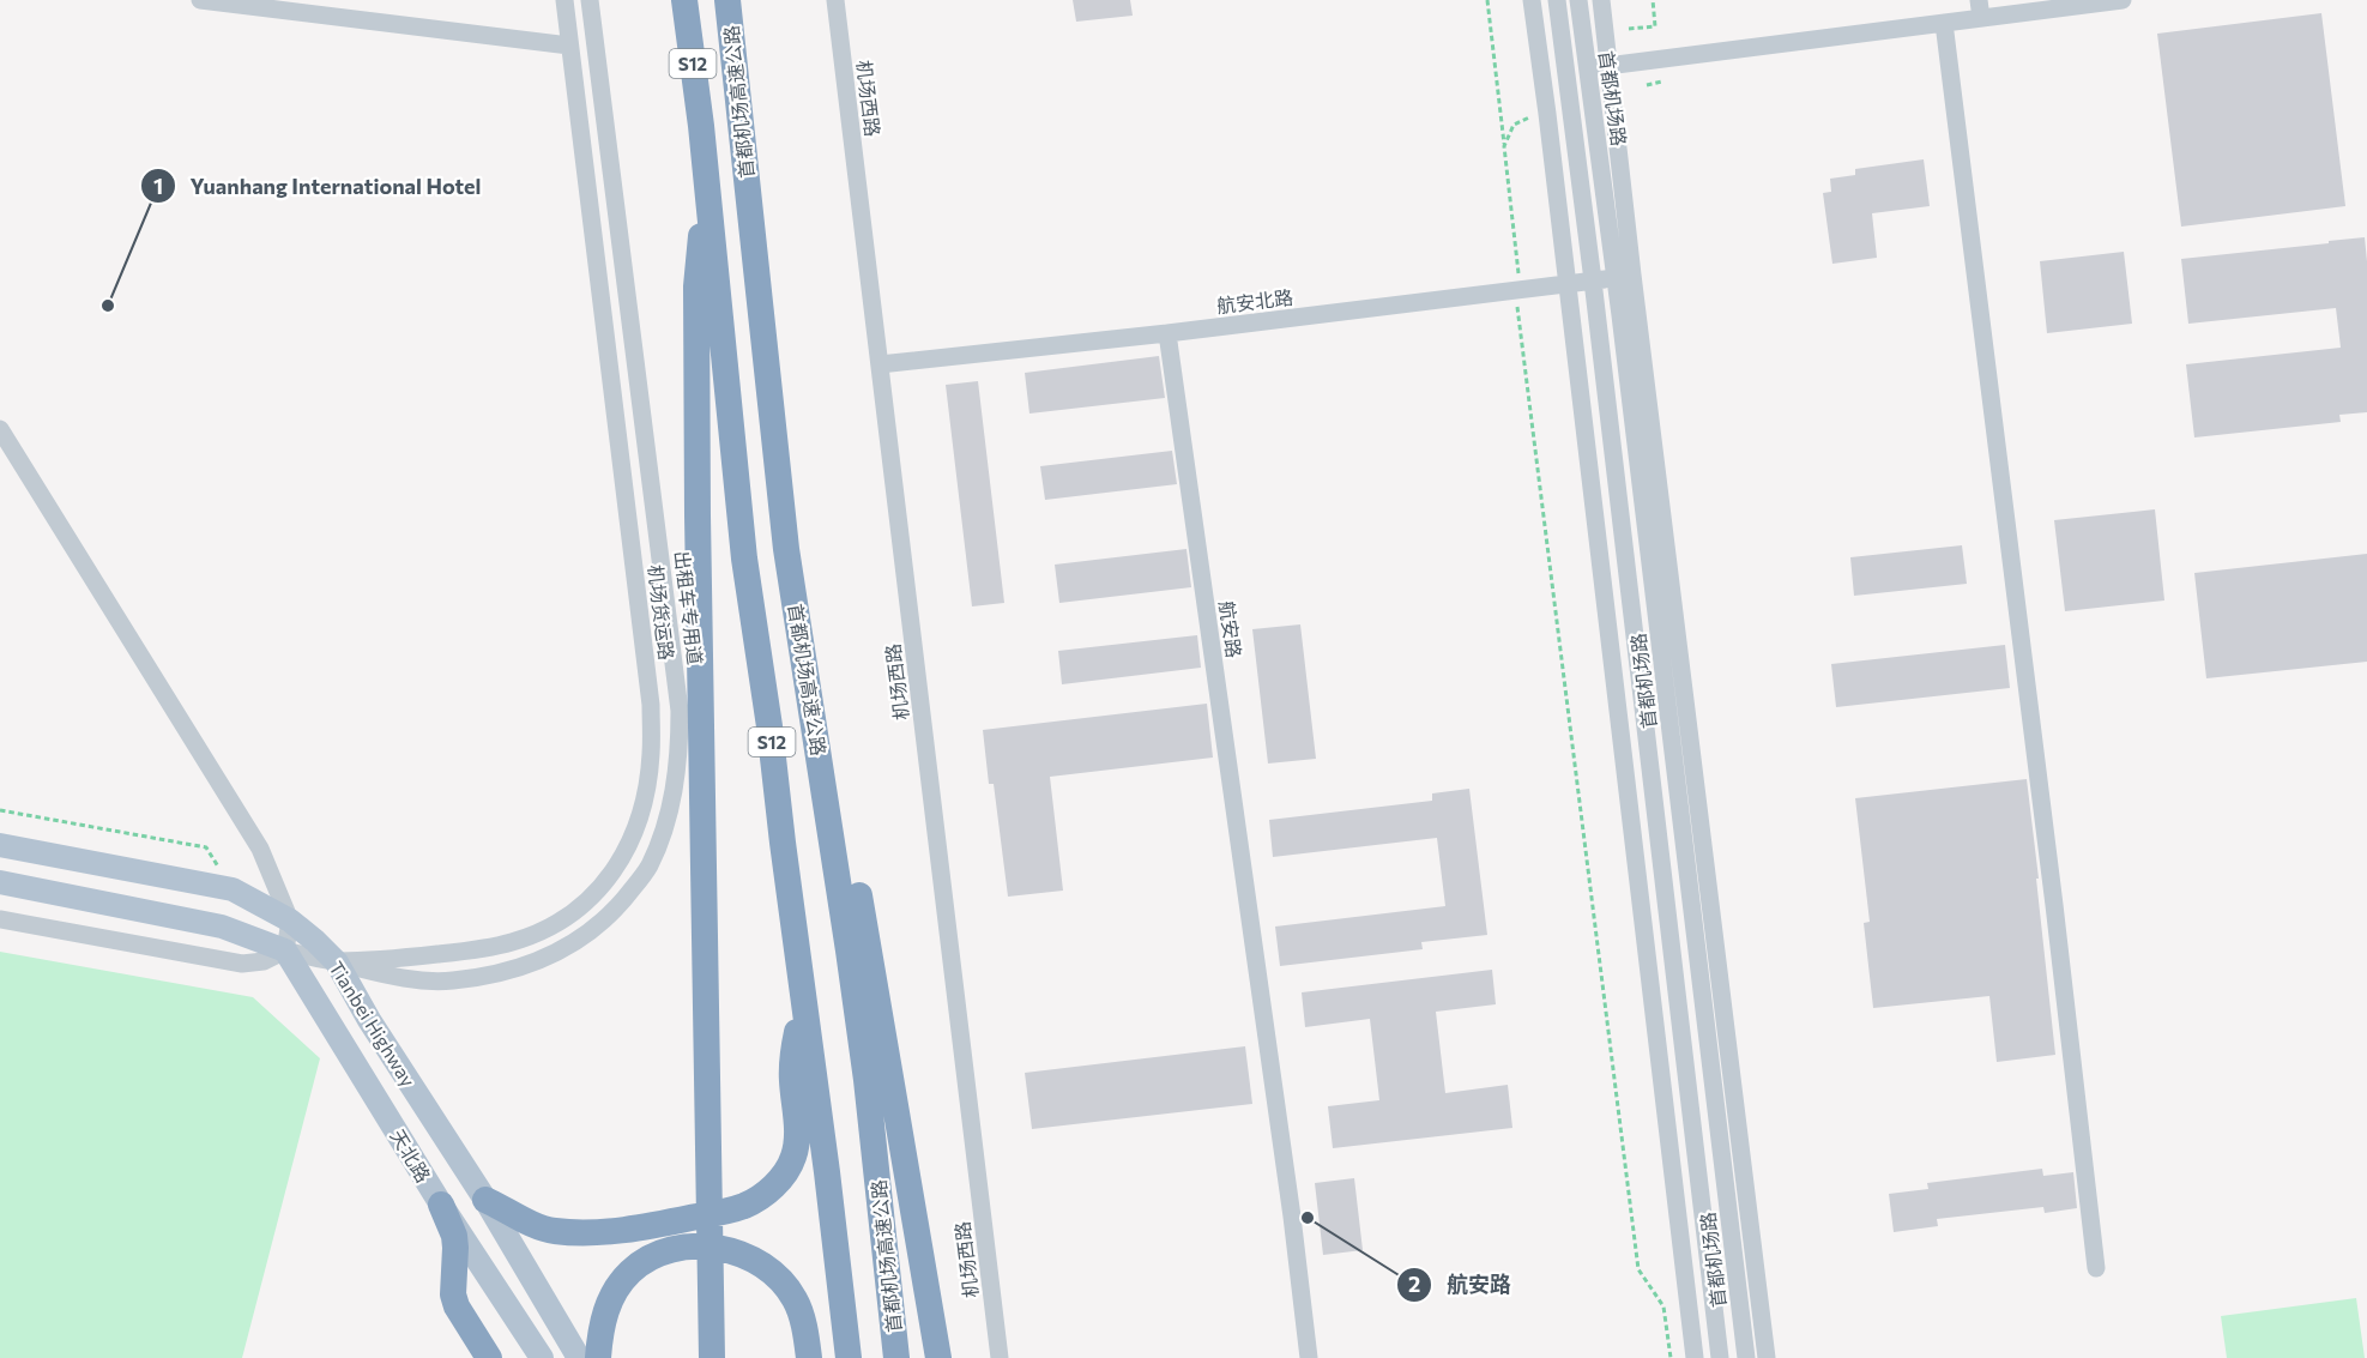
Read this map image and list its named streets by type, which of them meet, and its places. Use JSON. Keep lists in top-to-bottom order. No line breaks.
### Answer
{"streets":{"highway":["S12","首都机场高速公路"],"main road":["Tianbei Highway","天北路"],"street":["机场西路","首都机场路","航安北路","出租车专用道","机场货运路","航安路"]},"crossings":[["机场西路","航安北路"],["首都机场路","航安北路"],["航安北路","航安路"],["出租车专用道","机场货运路"],["出租车专用道","Tianbei Highway"],["机场货运路","Tianbei Highway"],["机场货运路","天北路"]],"places":["Yuanhang International Hotel","航安路"]}
